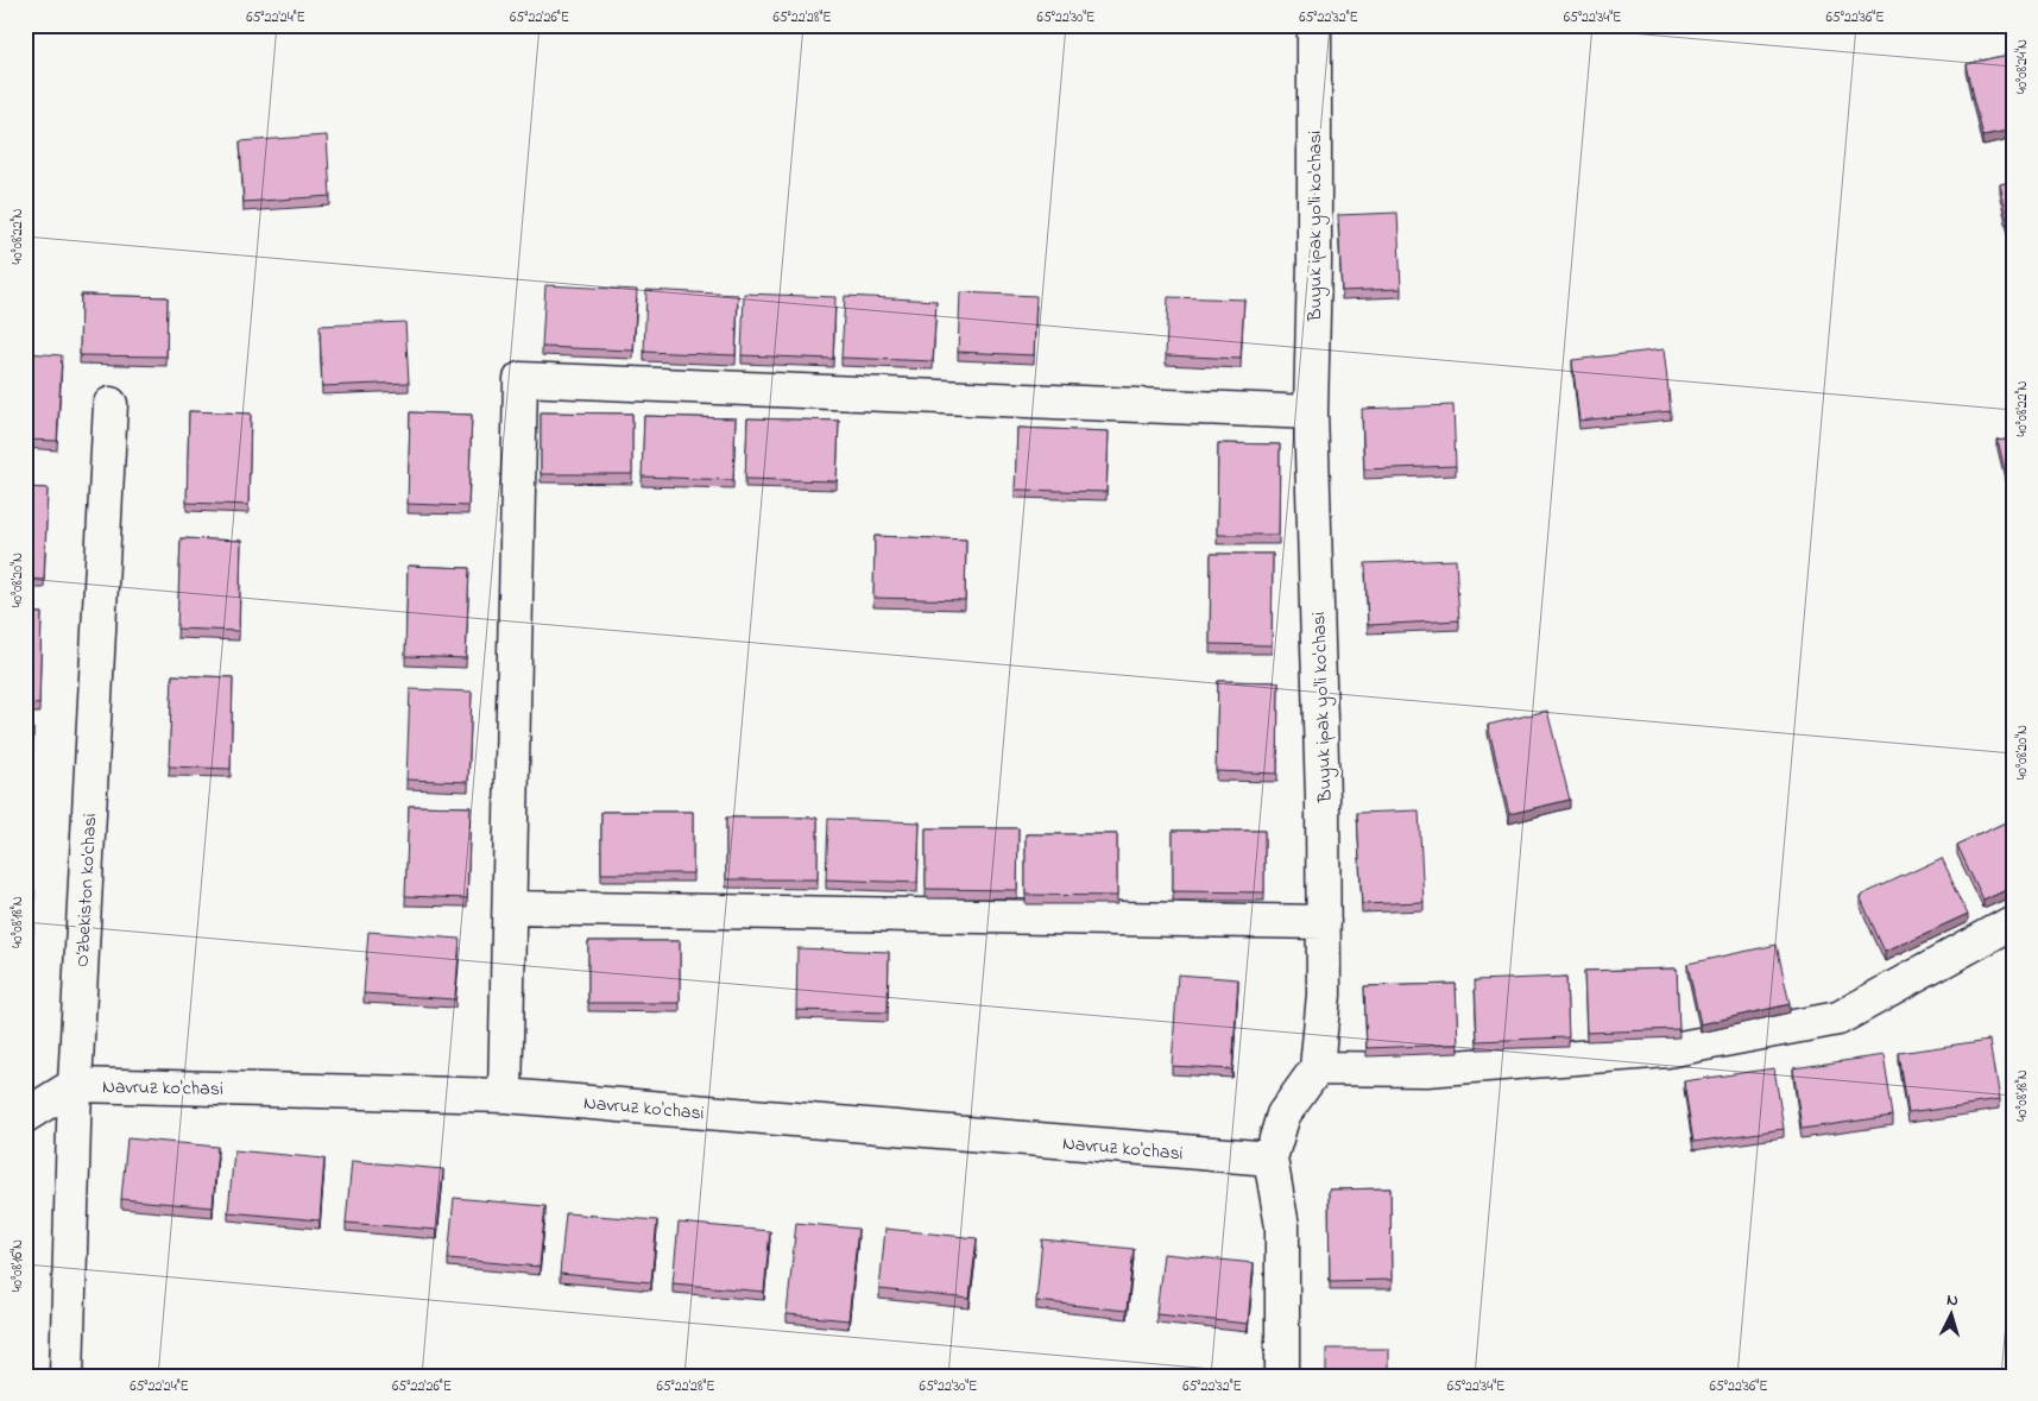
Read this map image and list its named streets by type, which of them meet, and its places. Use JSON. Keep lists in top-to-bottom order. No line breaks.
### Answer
{"streets":{"street":["Buyuk ipak yo'li ko'chasi","O‘zbekiston ko‘chasi","Navruz ko'chasi"]},"crossings":[["O‘zbekiston ko‘chasi","Navruz ko'chasi"]],"north":"top","coordinates":["65°22'24\"E","65°22'26\"E","65°22'28\"E","65°22'30\"E","65°22'32\"E","65°22'34\"E","65°22'36\"E","40°08'24\"N","40°08'22\"N","40°08'20\"N","40°08'18\"N","40°08'16\"N"]}
